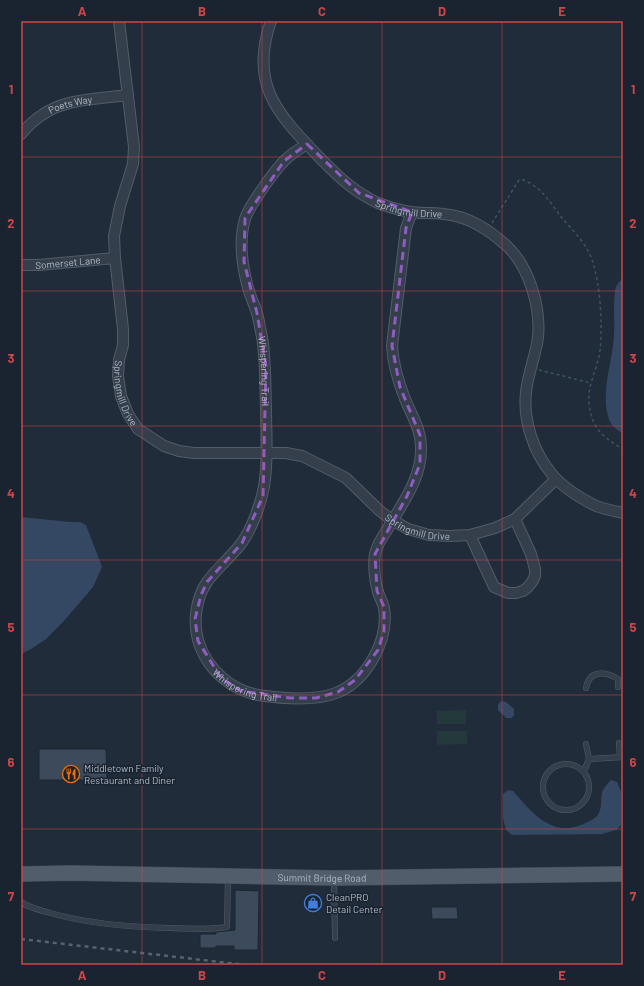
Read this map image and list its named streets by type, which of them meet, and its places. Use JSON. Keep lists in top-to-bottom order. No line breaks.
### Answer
{"streets":{"main road":["Summit Bridge Road"],"street":["Poets Way","Springmill Drive","Somerset Lane","Whispering Trail"]},"crossings":[["Poets Way","Springmill Drive"],["Springmill Drive","Somerset Lane"],["Springmill Drive","Whispering Trail"]],"places":{"restaurant":["Middletown Family Restaurant and Diner"],"shop":["CleanPRO Detail Center"]},"grid":{"columns":["A","B","C","D","E"],"rows":["1","2","3","4","5","6","7"]}}
